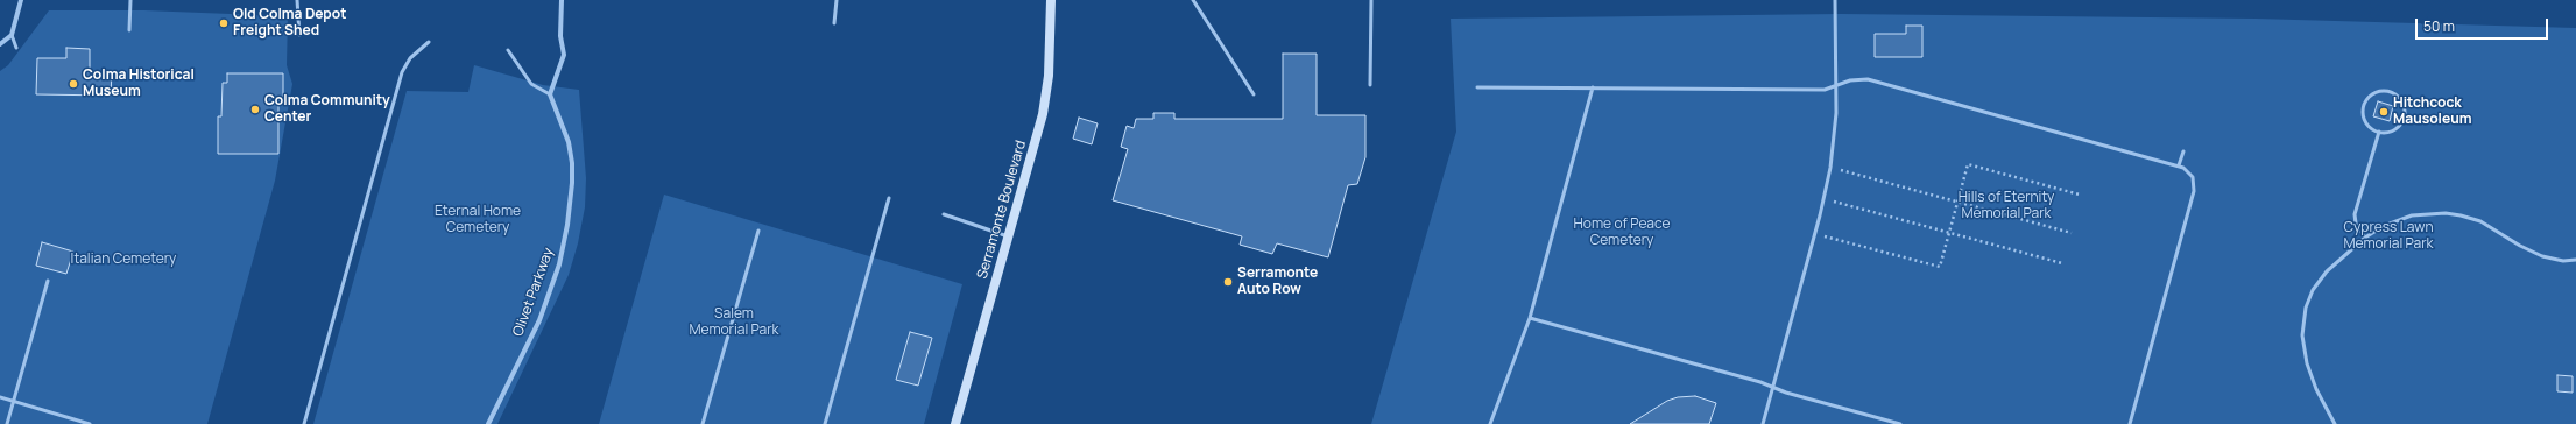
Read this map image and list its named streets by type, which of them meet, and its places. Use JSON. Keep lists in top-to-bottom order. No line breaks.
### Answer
{"streets":{"main road":["Serramonte Boulevard"],"street":["Olivet Parkway"]},"parks":["Hills of Eternity Memorial Park","Eternal Home Cemetery","Home of Peace Cemetery","Cypress Lawn Memorial Park","Italian Cemetery","Salem Memorial Park"],"places":["Old Colma Depot Freight Shed","Colma Historical Museum","Colma Community Center","Hitchcock Mausoleum","Serramonte Auto Row"],"scale_bar":"50 m"}
